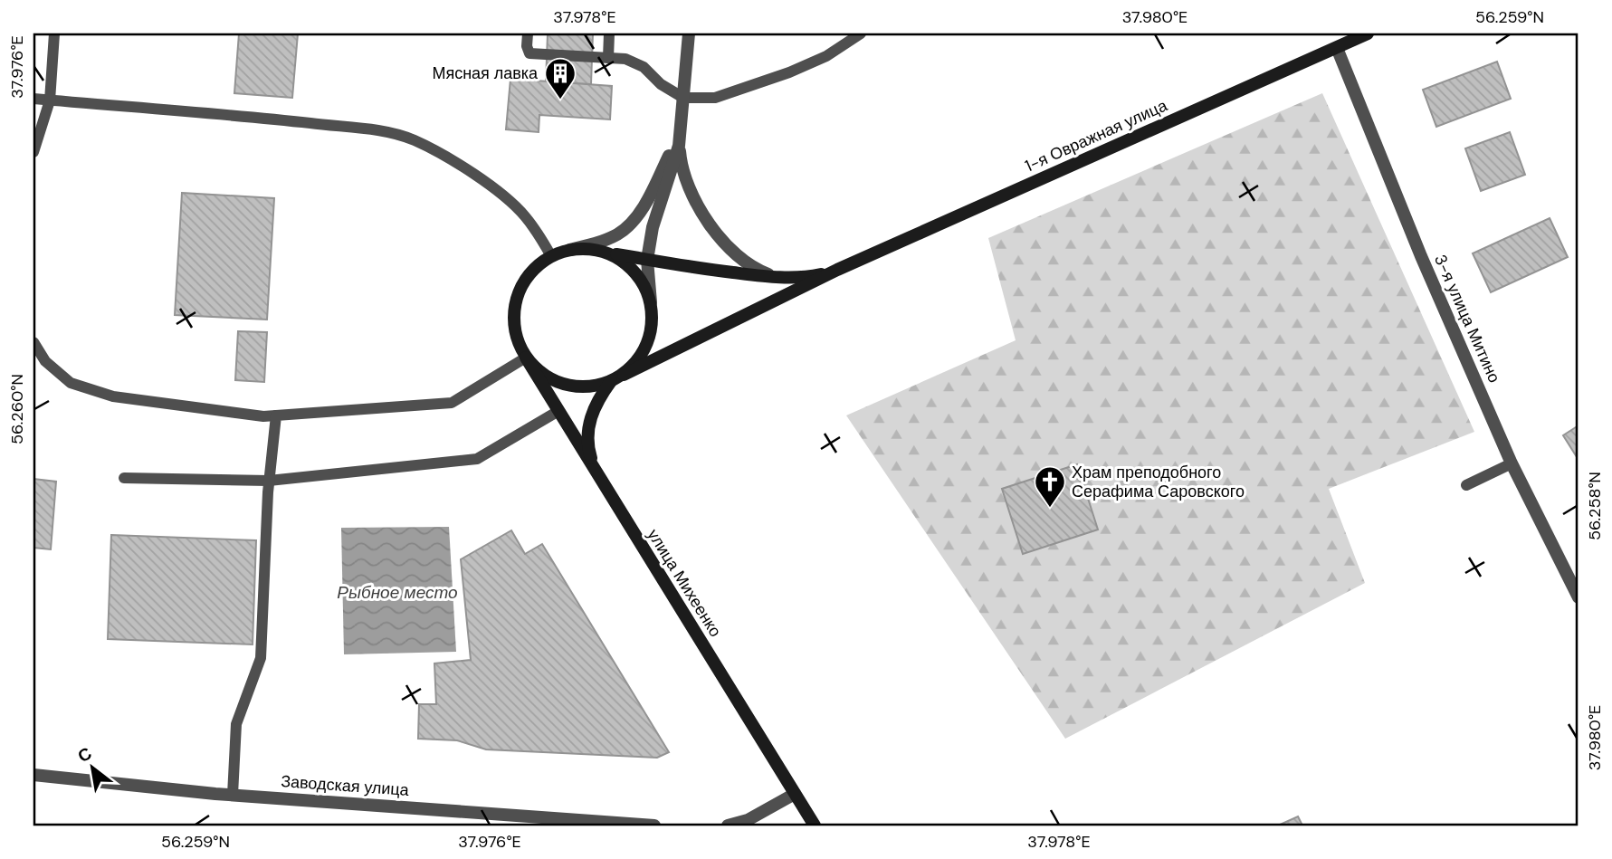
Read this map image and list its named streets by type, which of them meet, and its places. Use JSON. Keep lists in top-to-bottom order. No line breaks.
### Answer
{"streets":{"street":["1-я Овражная улица","3-я улица Митино","улица Михеенко","Заводская улица"]},"crossings":[["1-я Овражная улица","3-я улица Митино"]],"water":["Рыбное место"],"places":{"building":["Мясная лавка"],"church":["Храм преподобного Серафима Саровского"]},"north":"top left","coordinates":["37.978°E","37.980°E","56.259°N","37.976°E","56.260°N","56.258°N"]}
